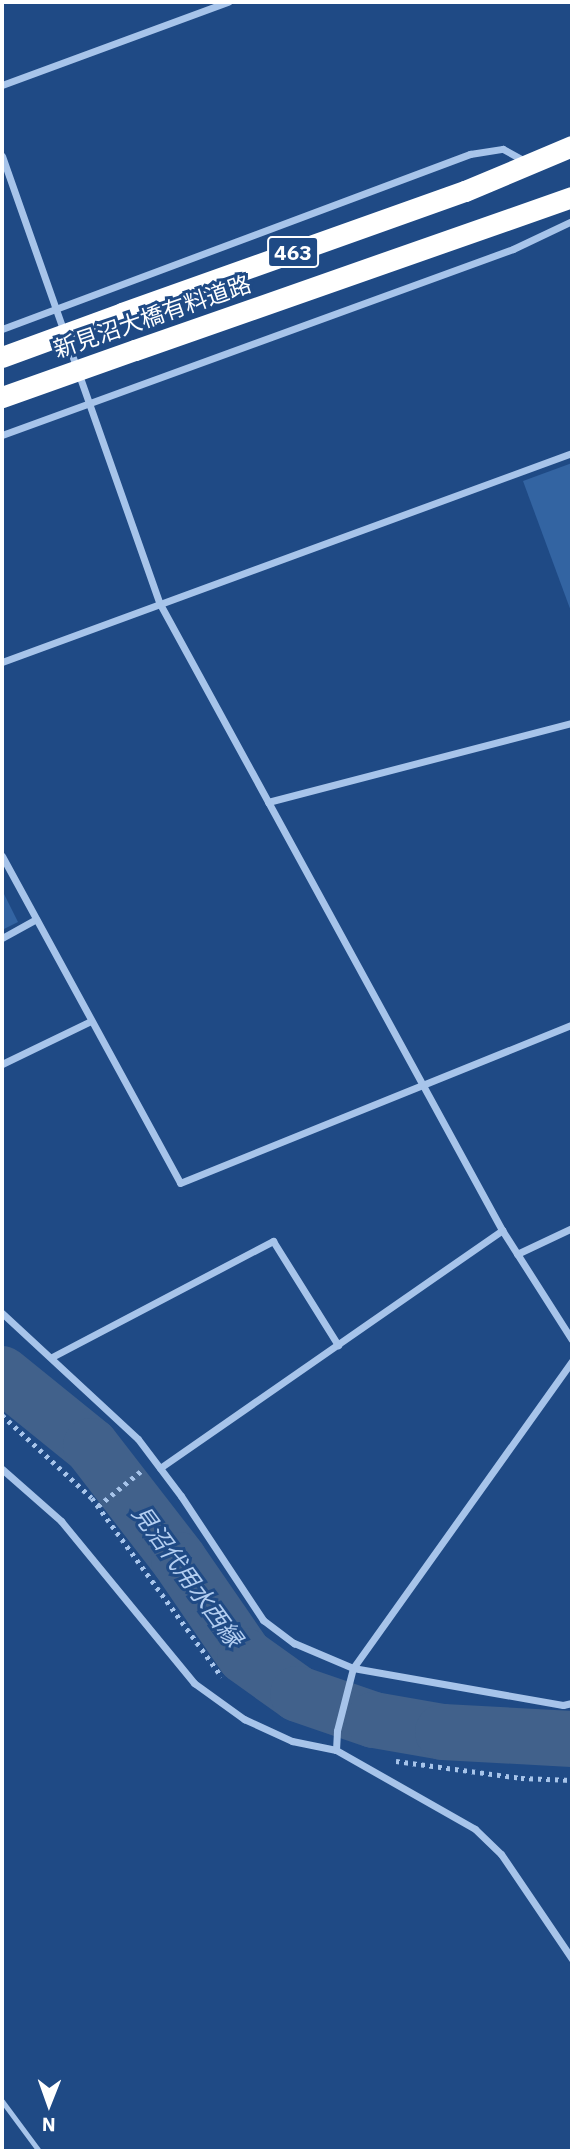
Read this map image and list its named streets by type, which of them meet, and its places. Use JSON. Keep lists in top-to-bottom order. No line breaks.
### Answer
{"streets":{"highway":["463","新見沼大橋有料道路"]},"crossings":[["463","新見沼大橋有料道路"]],"water":["見沼代用水西縁"],"north":"bottom"}
